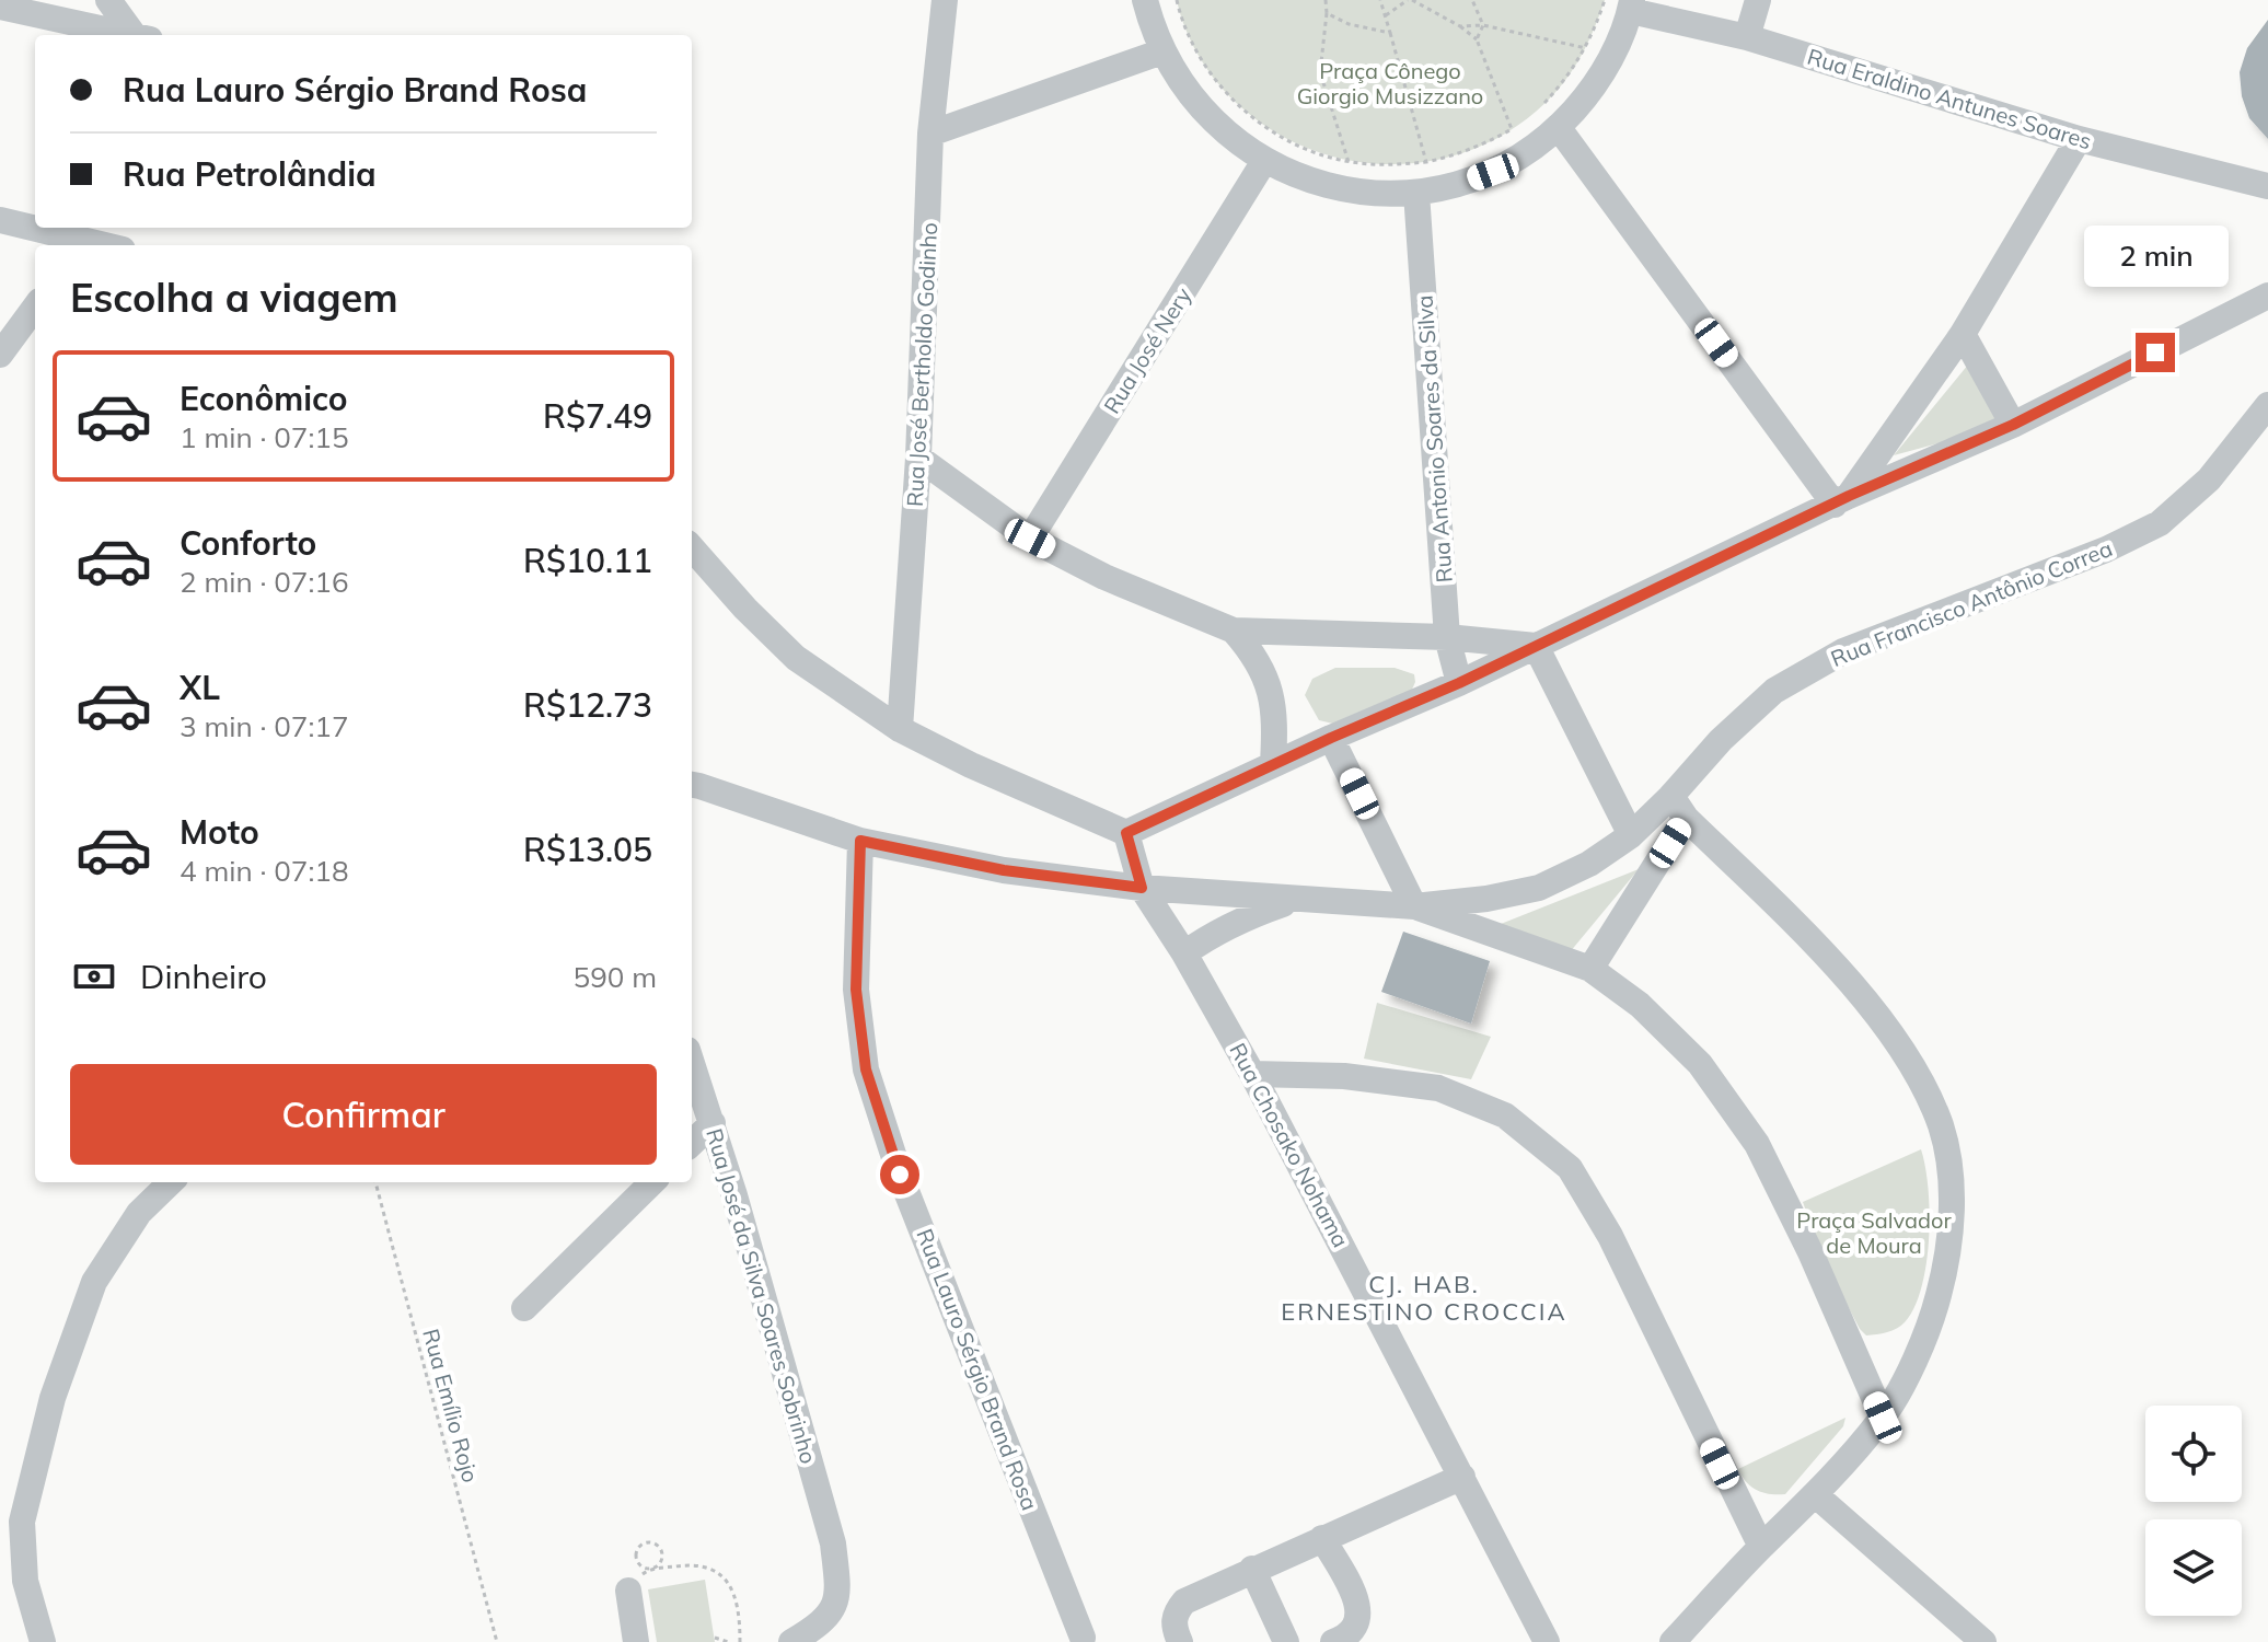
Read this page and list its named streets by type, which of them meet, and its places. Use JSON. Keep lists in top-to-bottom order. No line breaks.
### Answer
{"streets":{"street":["Rua Eraldino Antunes Soares","Rua José Nery","Rua José Bertholdo Godinho","Rua Antonio Soares da Silva","Rua Francisco Antônio Correa","Rua Chosako Nohama","Rua José da Silva Soares Sobrinho","Rua Lauro Sérgio Brand Rosa"],"path":["Rua Emílio Rojo"]},"districts":["CJ. HAB. ERNESTINO CROCCIA"],"parks":["Praça Cônego Giorgio Musizzano","Praça Salvador de Moura"],"page":{"banner":["Rua Lauro Sérgio Brand Rosa","Rua Petrolândia"],"bubble":"2 min","heading":"Escolha a viagem","list":[{"name":"Econômico","note":"1 min · 07:15","value":"R$7.49"},{"name":"Conforto","note":"2 min · 07:16","value":"R$10.11"},{"name":"XL","note":"3 min · 07:17","value":"R$12.73"},{"name":"Moto","note":"4 min · 07:18","value":"R$13.05"}],"pay":["Dinheiro","590 m"],"buttons":"Confirmar"}}
